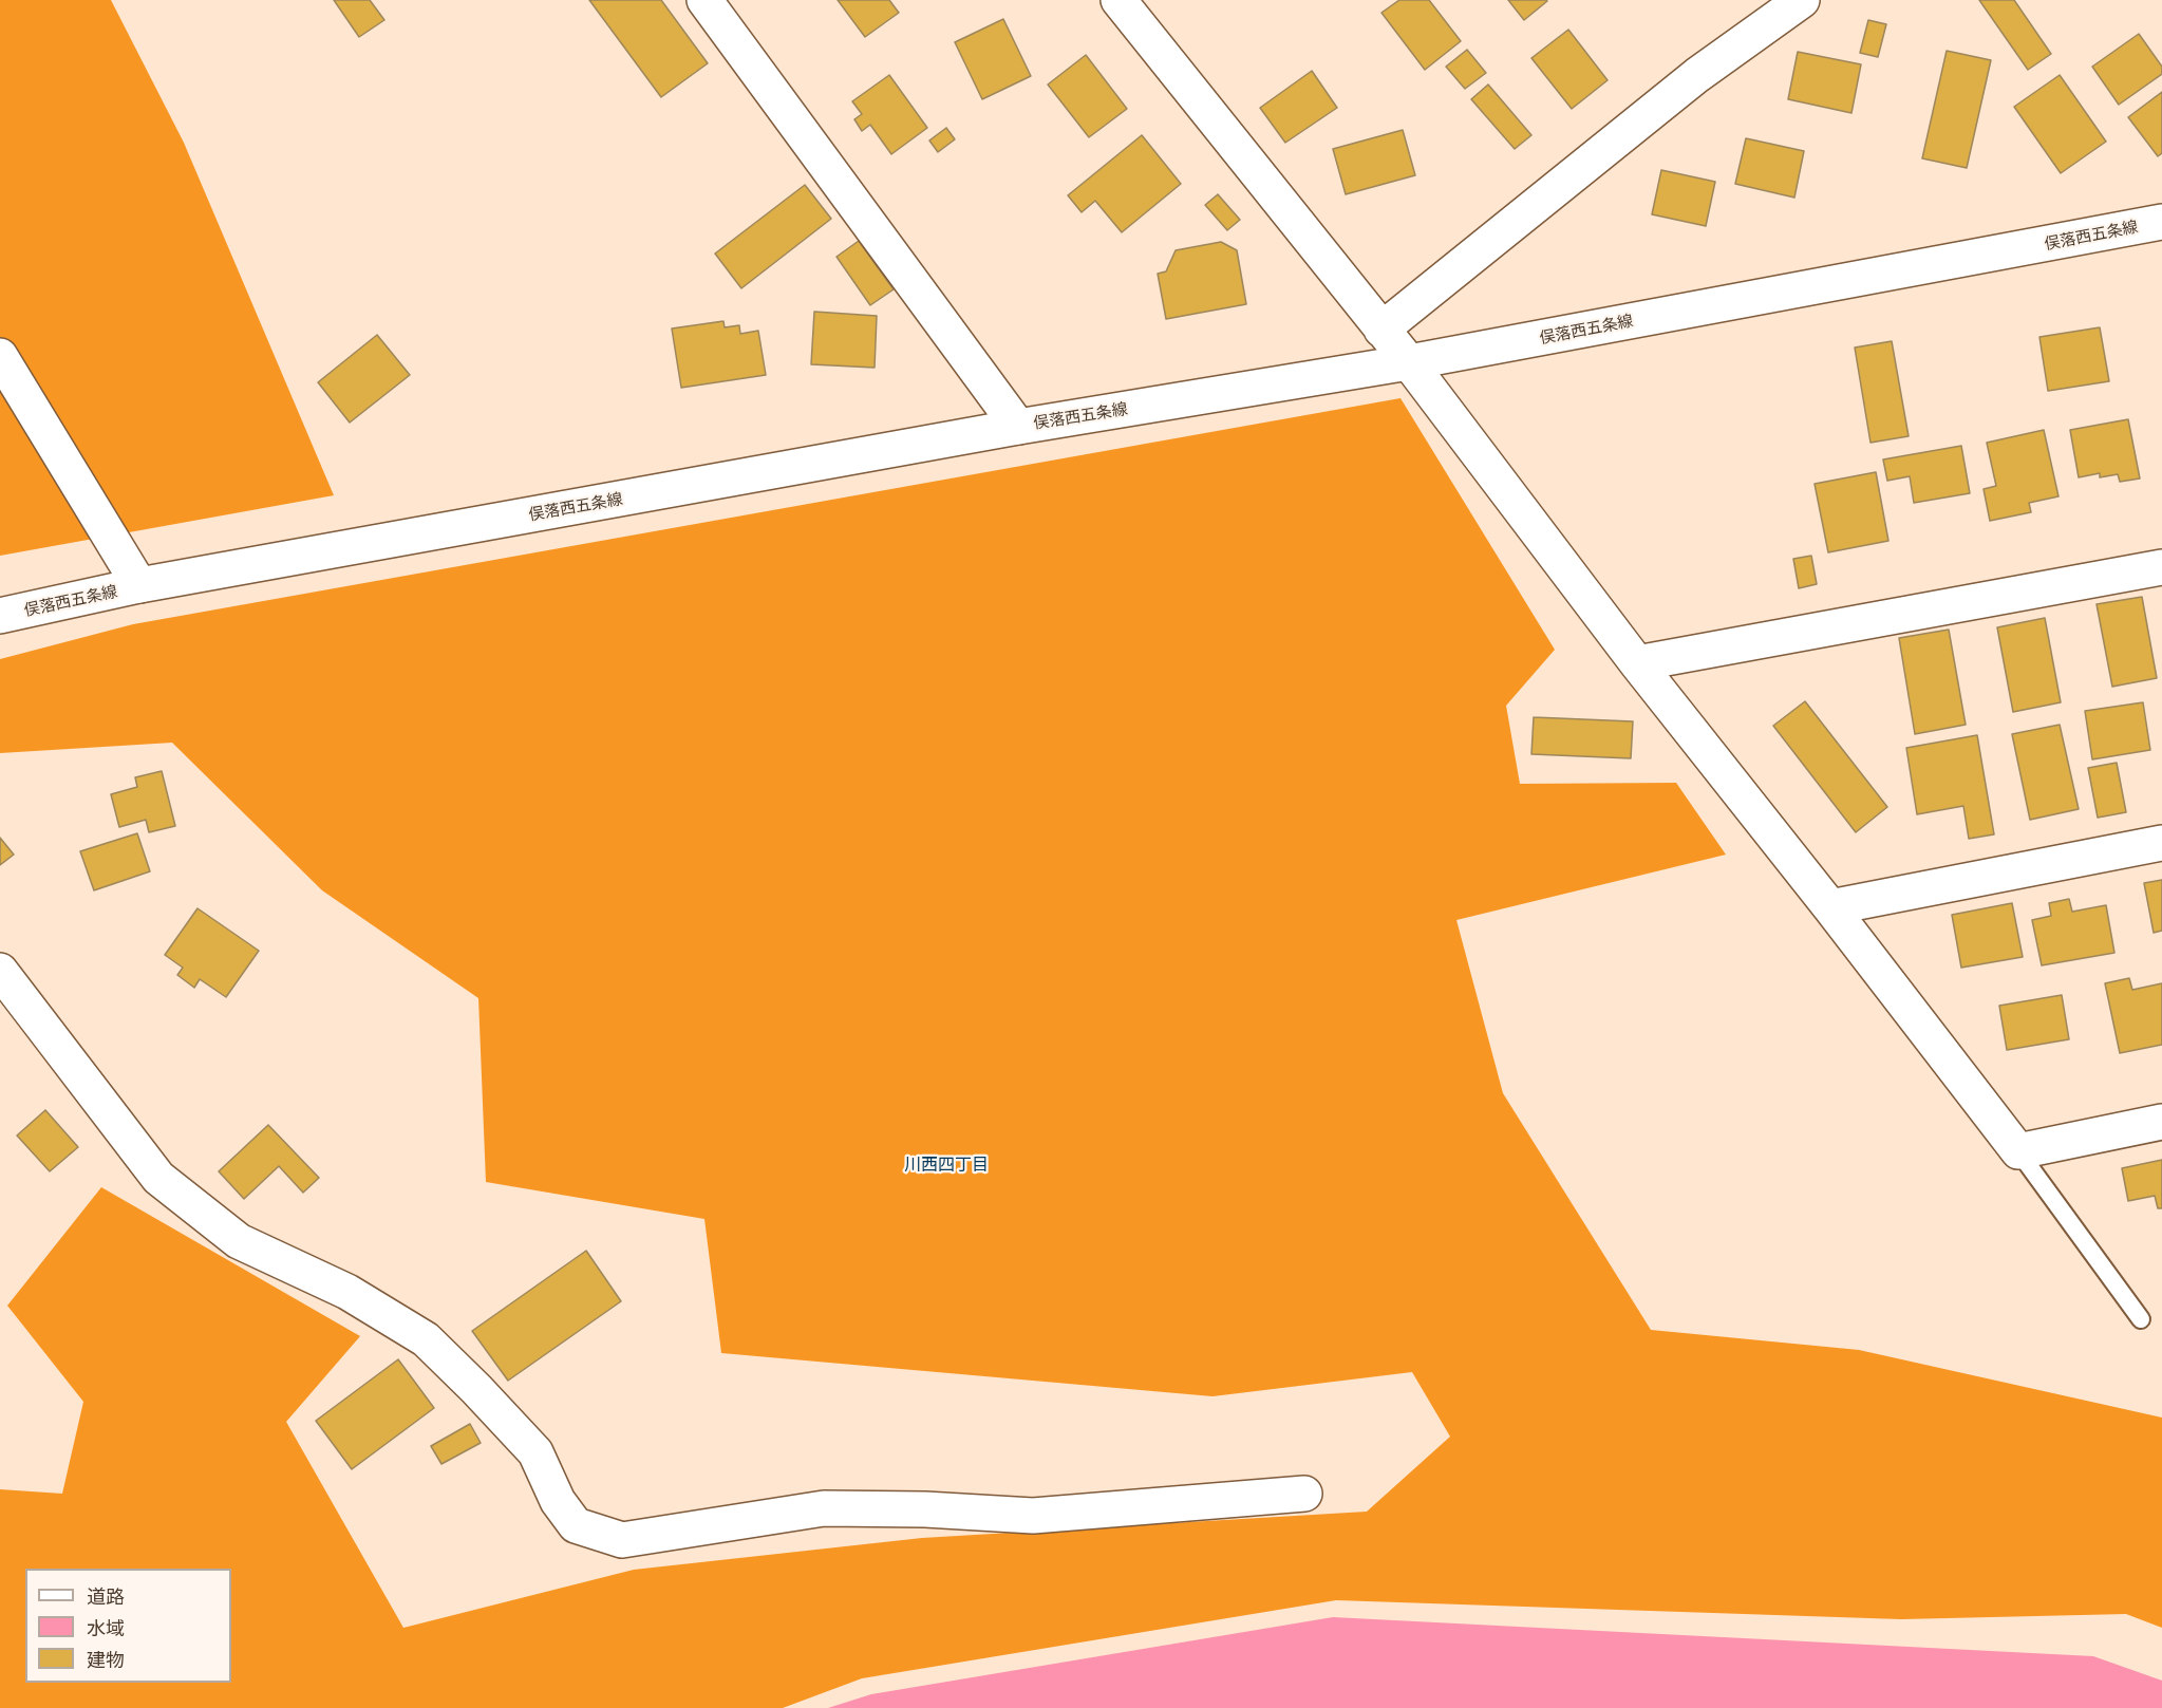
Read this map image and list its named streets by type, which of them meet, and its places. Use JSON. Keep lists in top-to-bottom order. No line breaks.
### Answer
{"streets":{"street":["俣落西五条線"]},"districts":["川西四丁目"],"legend":["道路","水域","建物"]}
